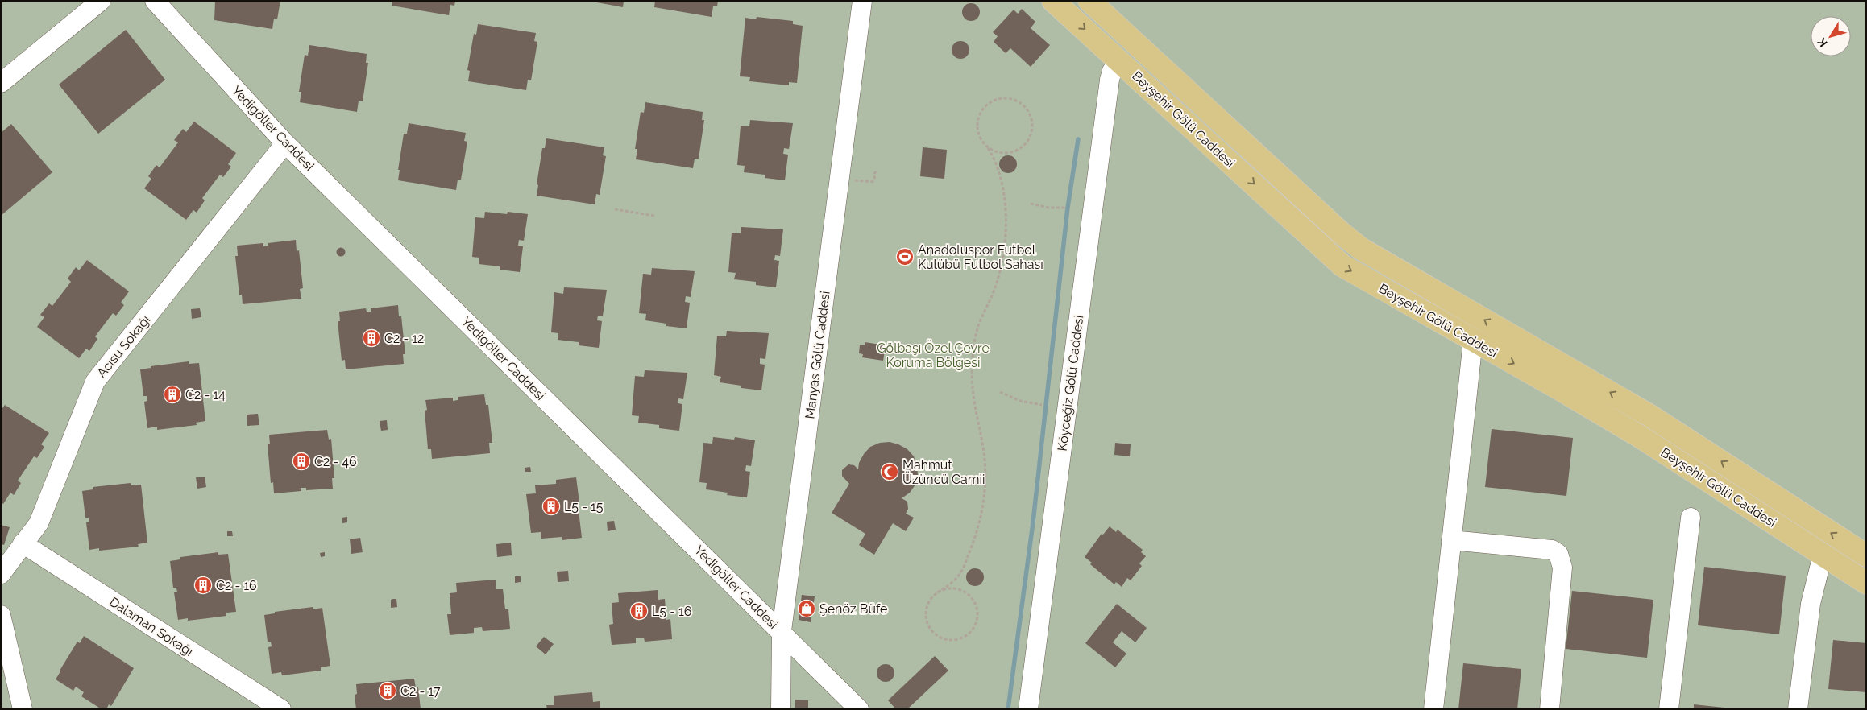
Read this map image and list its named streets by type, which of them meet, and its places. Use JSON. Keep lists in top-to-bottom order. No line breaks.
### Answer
{"streets":{"main road":["Beyşehir Gölü Caddesi"],"street":["Yedigöller Caddesi","Acısu Sokağı","Manyas Gölü Caddesi","Köyceğiz Gölü Caddesi","Dalaman Sokağı"]},"crossings":[["Beyşehir Gölü Caddesi","Köyceğiz Gölü Caddesi"],["Yedigöller Caddesi","Acısu Sokağı"],["Yedigöller Caddesi","Manyas Gölü Caddesi"],["Acısu Sokağı","Dalaman Sokağı"]],"parks":["Gölbaşı Özel Çevre Koruma Bölgesi"],"places":{"sports":["Anadoluspor Futbol Kulübü Futbol Sahası"],"building":["C2 - 12","C2 - 14","C2 - 46","L5 - 15","C2 - 16","L5 - 16","C2 - 17"],"mosque":["Mahmut Üzüncü Camii"],"shop":["Şenöz Büfe"]},"north":"bottom left"}
